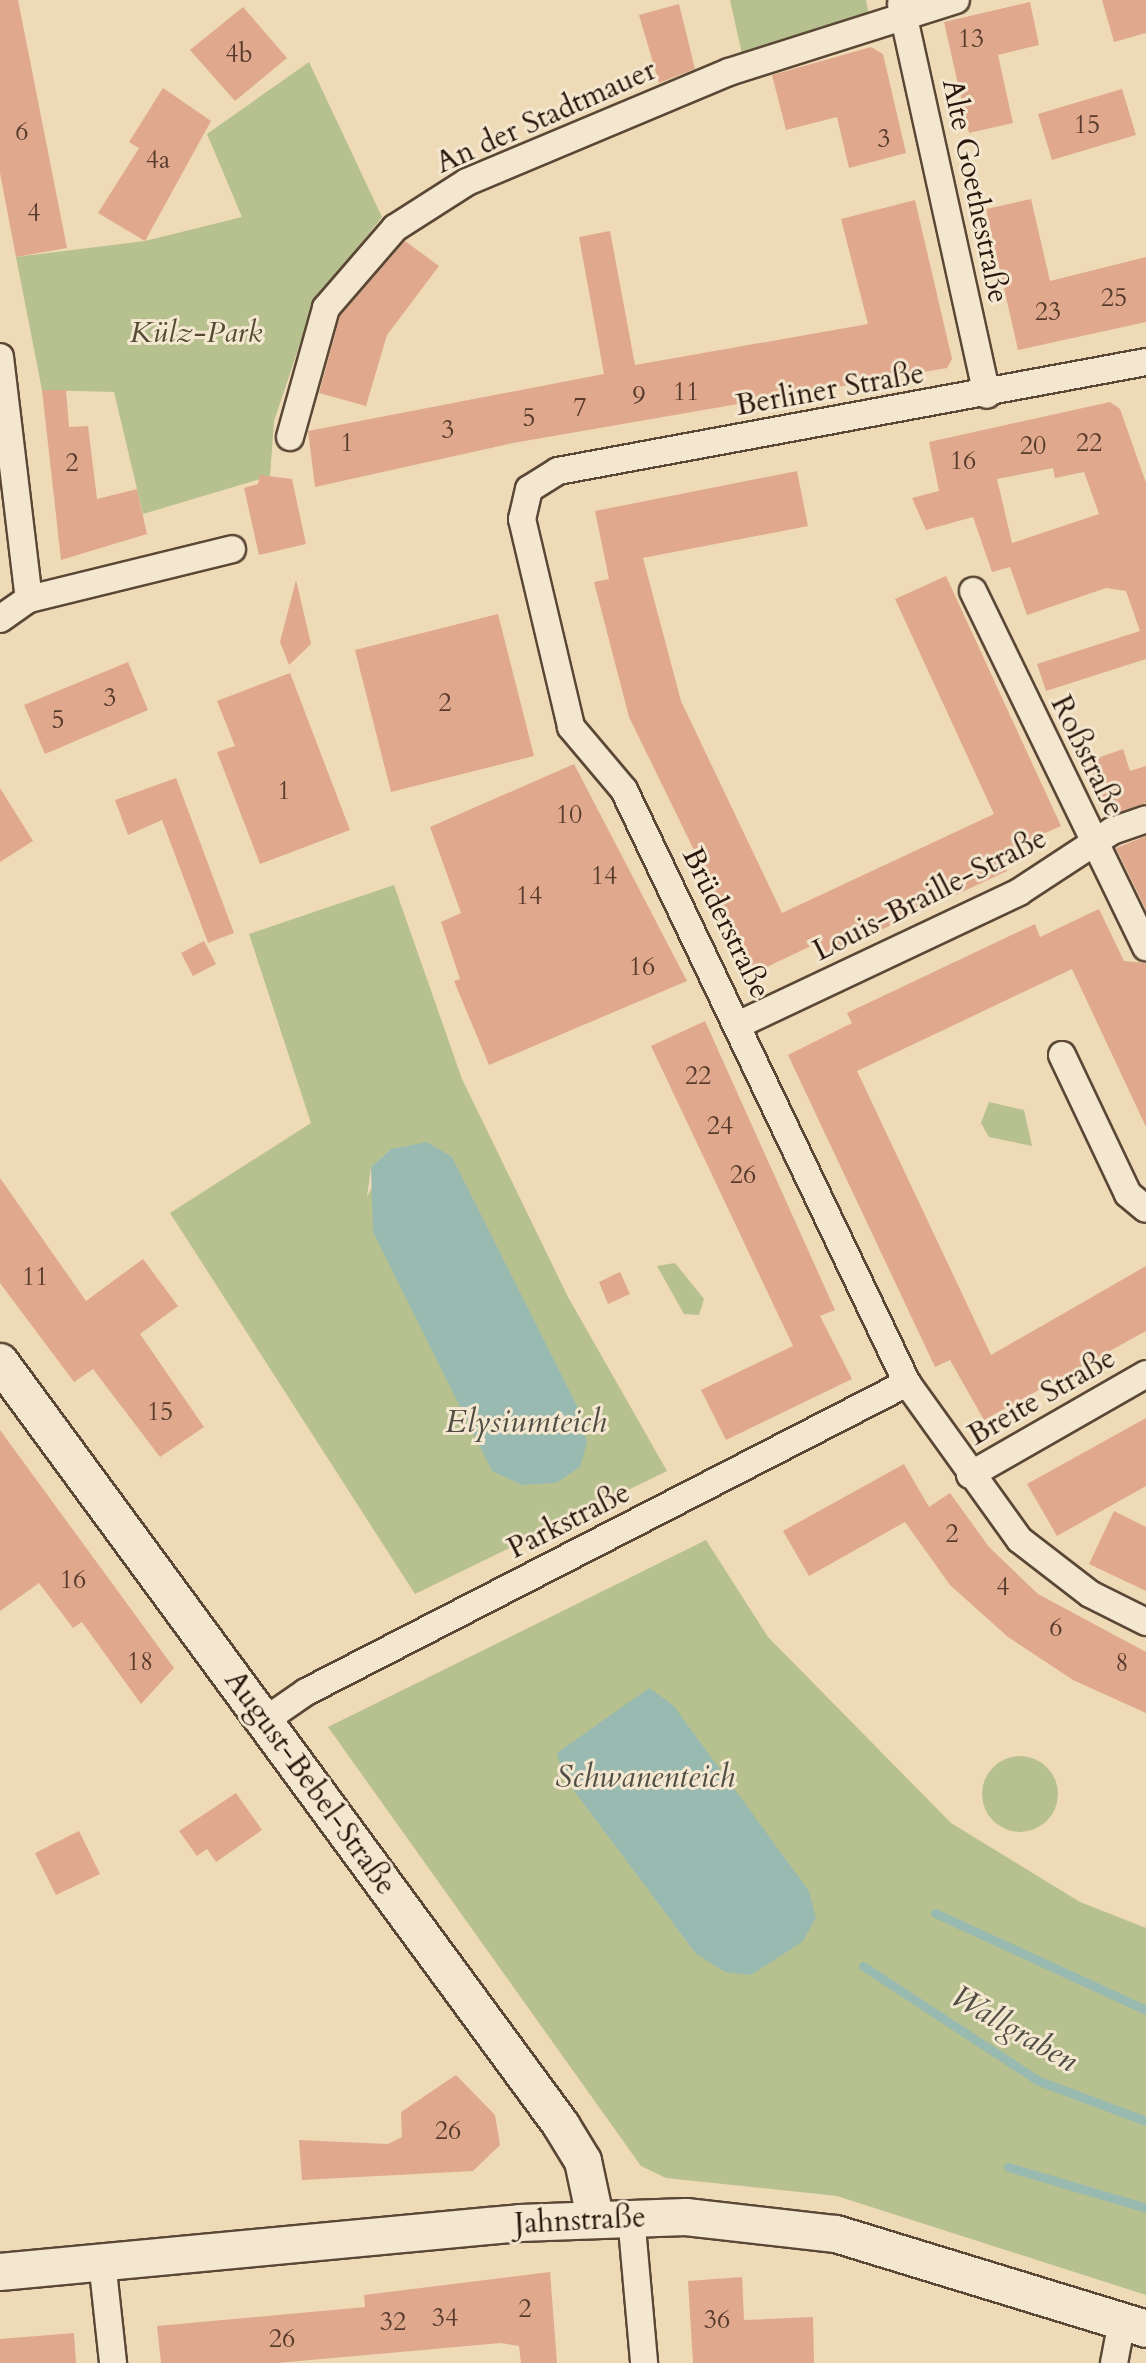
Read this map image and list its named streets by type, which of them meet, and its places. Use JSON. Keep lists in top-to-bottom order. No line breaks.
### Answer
{"streets":{"main road":["August-Bebel-Straße","Jahnstraße"],"street":["An der Stadtmauer","Alte Goethestraße","Berliner Straße","Roßstraße","Louis-Braille-Straße","Brüderstraße","Breite Straße","Parkstraße"]},"crossings":[["An der Stadtmauer","Alte Goethestraße"],["Alte Goethestraße","Berliner Straße"],["Berliner Straße","Brüderstraße"],["Roßstraße","Louis-Braille-Straße"],["Louis-Braille-Straße","Brüderstraße"],["Brüderstraße","Breite Straße"],["Brüderstraße","Parkstraße"],["Parkstraße","August-Bebel-Straße"],["August-Bebel-Straße","Jahnstraße"]],"water":["Elysiumteich","Schwanenteich","Wallgraben"],"parks":["Külz-Park"],"house_numbers":["13","4b","15","6","3","4a","4","25","23","11","9","7","5","3","1","22","20","16","2","3","2","5","1","10","14","14","16","22","24","26","11","15","2","16","4","6","18","8","26","2","34","36","32","26"]}
